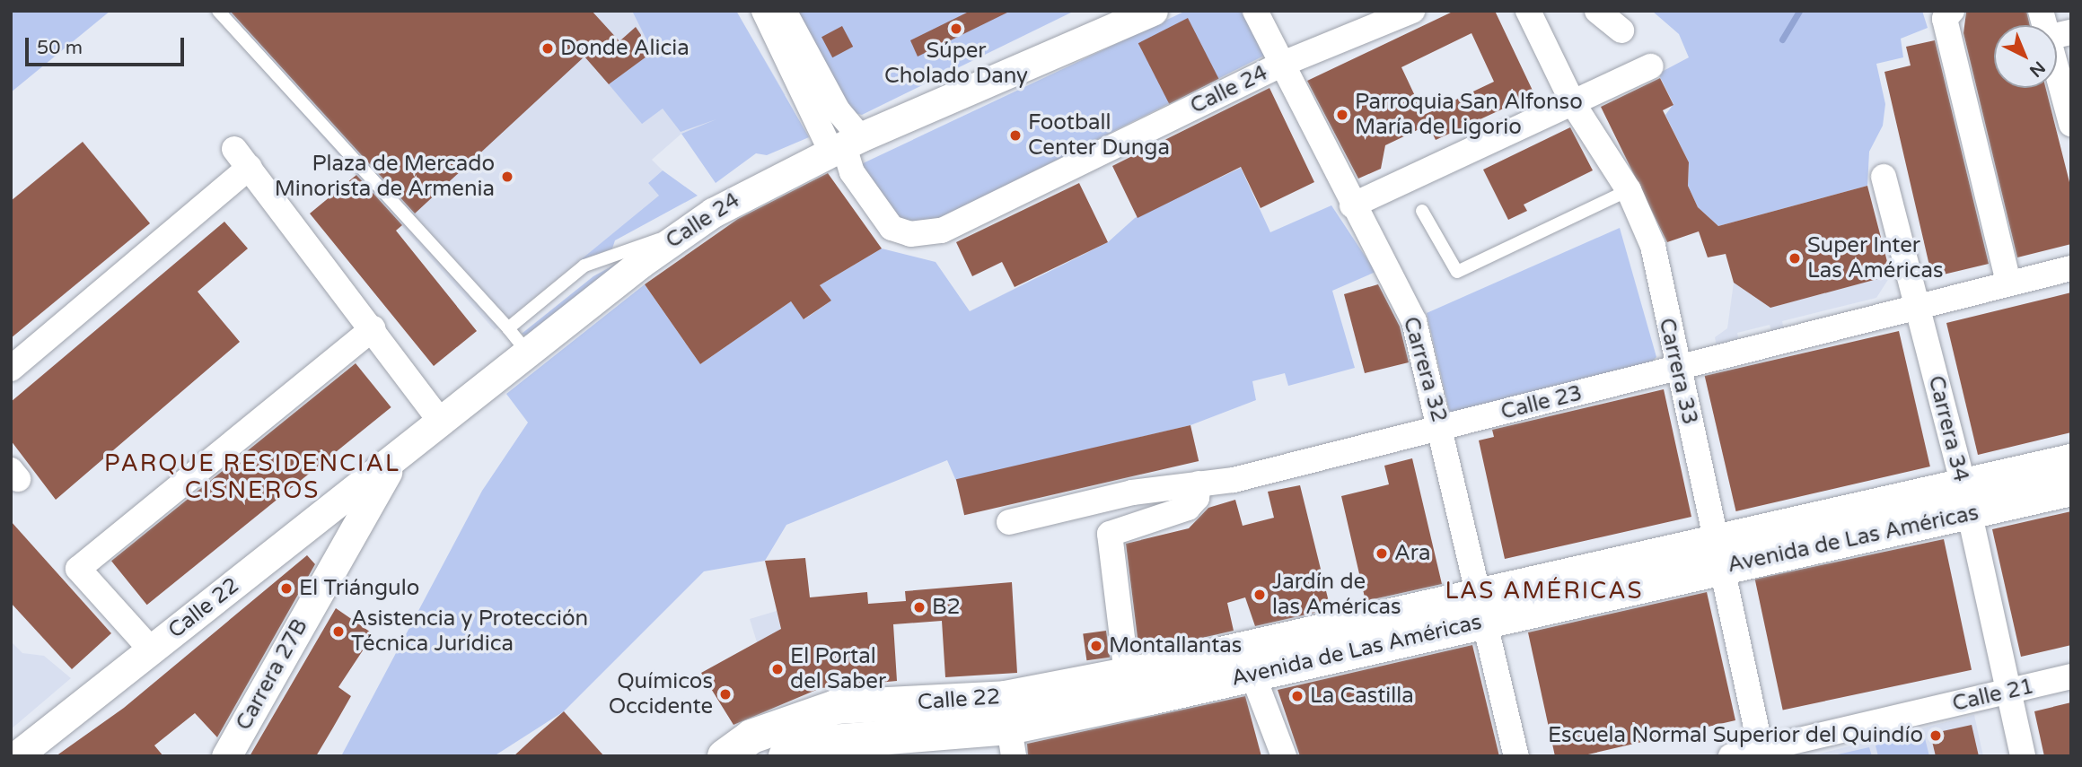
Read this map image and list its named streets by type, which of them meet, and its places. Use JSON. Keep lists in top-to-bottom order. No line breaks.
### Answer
{"streets":{"main road":["Avenida de Las Américas","Calle 22"],"street":["Calle 24","Carrera 32","Carrera 33","Calle 23","Carrera 34","Carrera 27B","Calle 21"]},"crossings":[["Calle 24","Carrera 32"],["Calle 24","Calle 22"],["Calle 24","Carrera 27B"],["Carrera 32","Calle 23"],["Carrera 32","Avenida de Las Américas"],["Carrera 33","Calle 23"],["Carrera 33","Avenida de Las Américas"],["Carrera 33","Calle 21"],["Calle 23","Carrera 34"],["Carrera 34","Avenida de Las Américas"],["Carrera 34","Calle 21"],["Avenida de Las Américas","Calle 22"],["Calle 22","Carrera 27B"]],"districts":["PARQUE RESIDENCIAL CISNEROS","LAS AMÉRICAS"],"places":["Súper Cholado Dany","Donde Alicia","Parroquia San Alfonso María de Ligorio","Football Center Dunga","Plaza de Mercado Minorista de Armenia","Super Inter Las Américas","Ara","El Triángulo","Jardín de las Américas","B2","Asistencia y Protección Técnica Jurídica","Montallantas","El Portal del Saber","Químicos Occidente","La Castilla","Escuela Normal Superior del Quindío"],"scale_bar":"50 m","north":"bottom right"}
